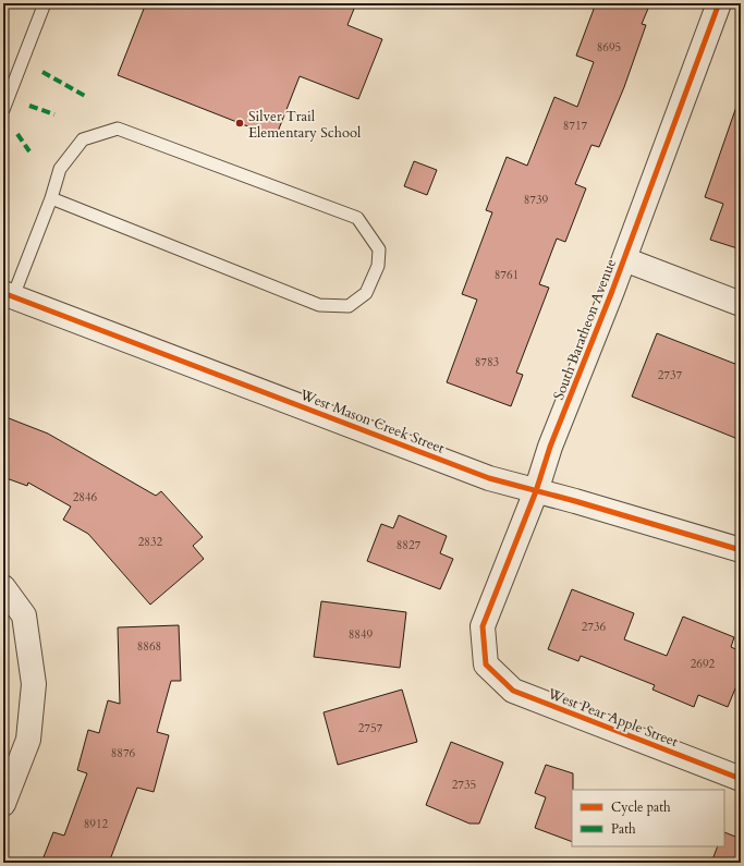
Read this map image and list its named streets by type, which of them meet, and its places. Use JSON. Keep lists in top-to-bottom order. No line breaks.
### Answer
{"streets":{"street":["South Baratheon Avenue","West Mason Creek Street","West Pear Apple Street"]},"crossings":[["South Baratheon Avenue","West Mason Creek Street"],["South Baratheon Avenue","West Pear Apple Street"]],"places":["Silver Trail Elementary School"],"house_numbers":["8695","8717","8739","8761","8783","2737","2846","2832","8827","2736","8849","8868","2692","2757","8876","2735","8912"],"legend":["Cycle path","Path"]}
